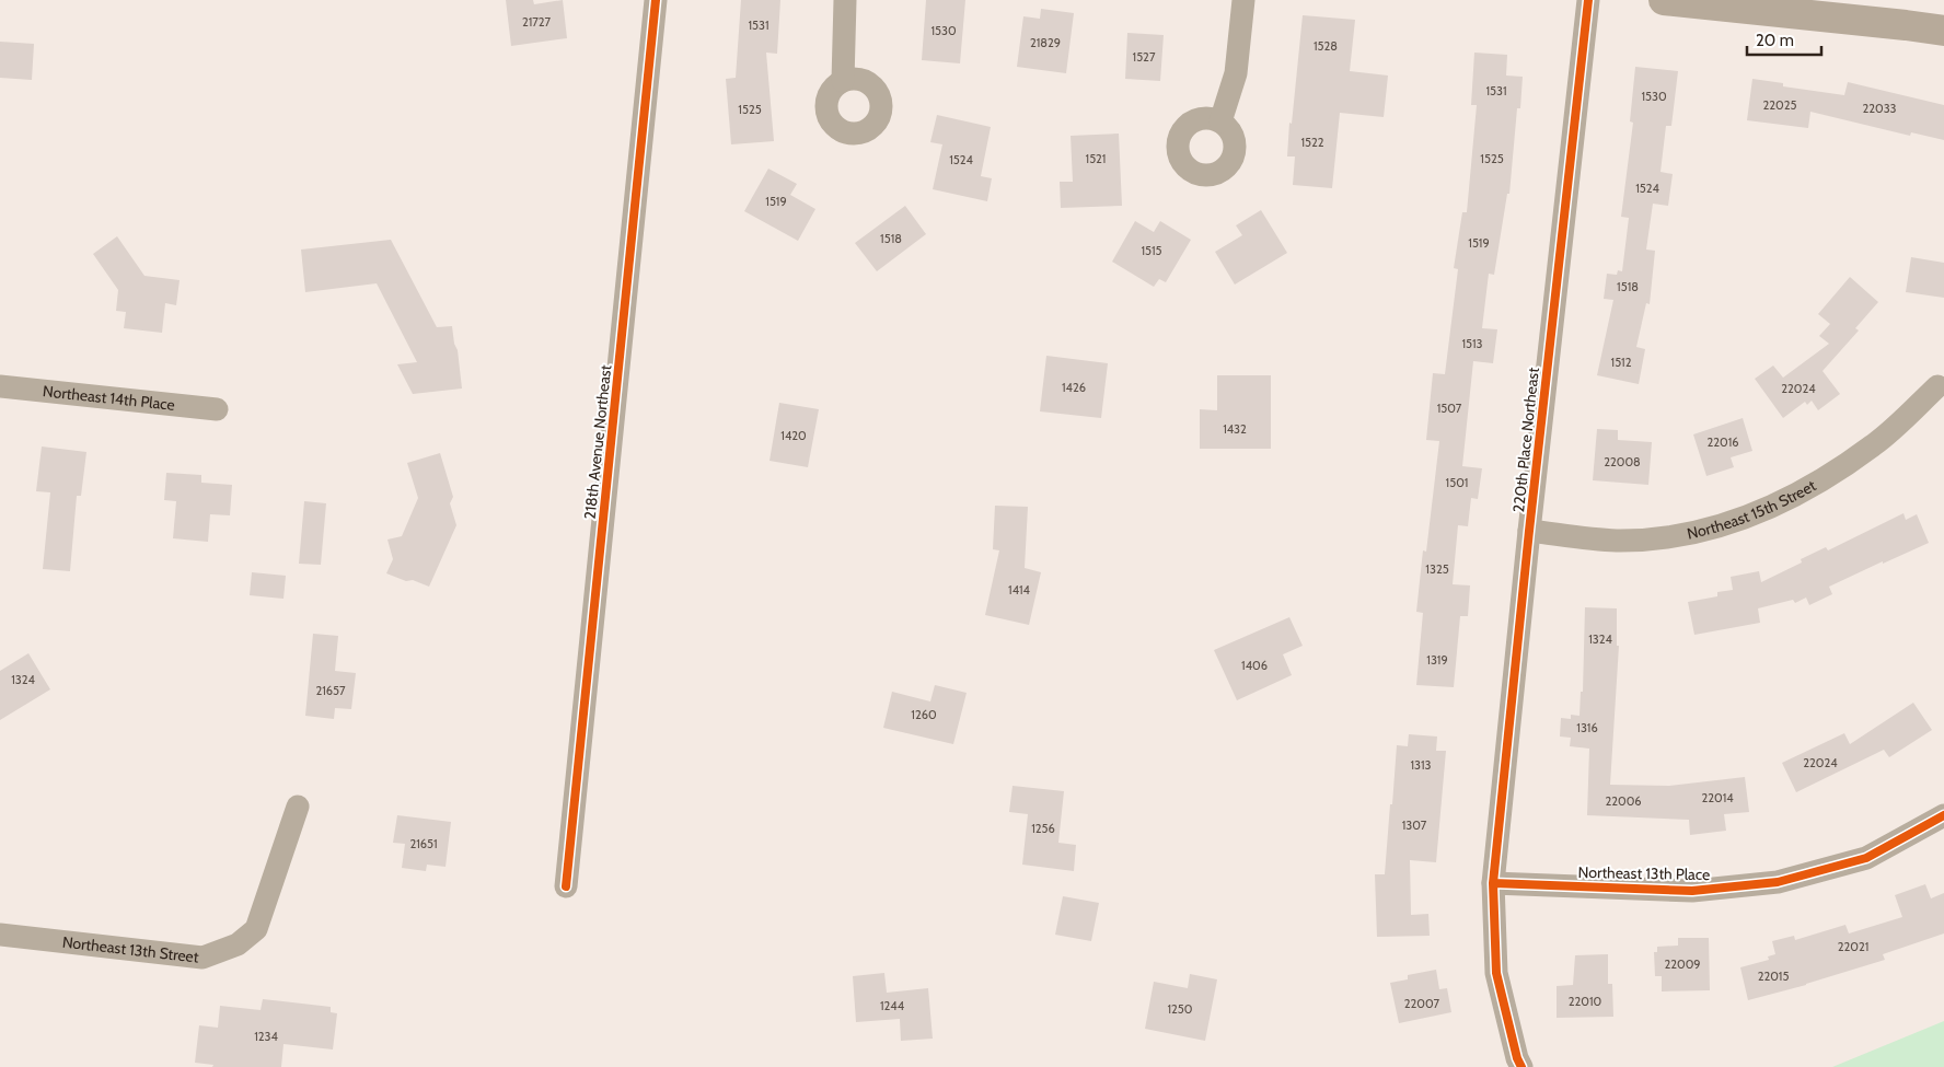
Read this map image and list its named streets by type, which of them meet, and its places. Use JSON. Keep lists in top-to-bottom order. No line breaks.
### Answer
{"streets":{"street":["Northeast 14th Place","220th Place Northeast","218th Avenue Northeast","Northeast 15th Street","Northeast 13th Place","Northeast 13th Street"]},"crossings":[["220th Place Northeast","Northeast 15th Street"],["220th Place Northeast","Northeast 13th Place"]],"house_numbers":["21727","1531","1530","21829","1528","1527","1531","1530","22025","22033","1525","1522","1521","1525","1524","1524","1519","1518","1519","1515","1518","1513","1512","1426","22024","1507","1432","1420","22016","22008","1501","1325","1414","1324","1319","1406","1324","21657","1260","1316","22024","1313","22014","22006","1307","1256","21651","22021","22009","22015","22010","22007","1244","1250","1234"],"scale_bar":"20 m"}
